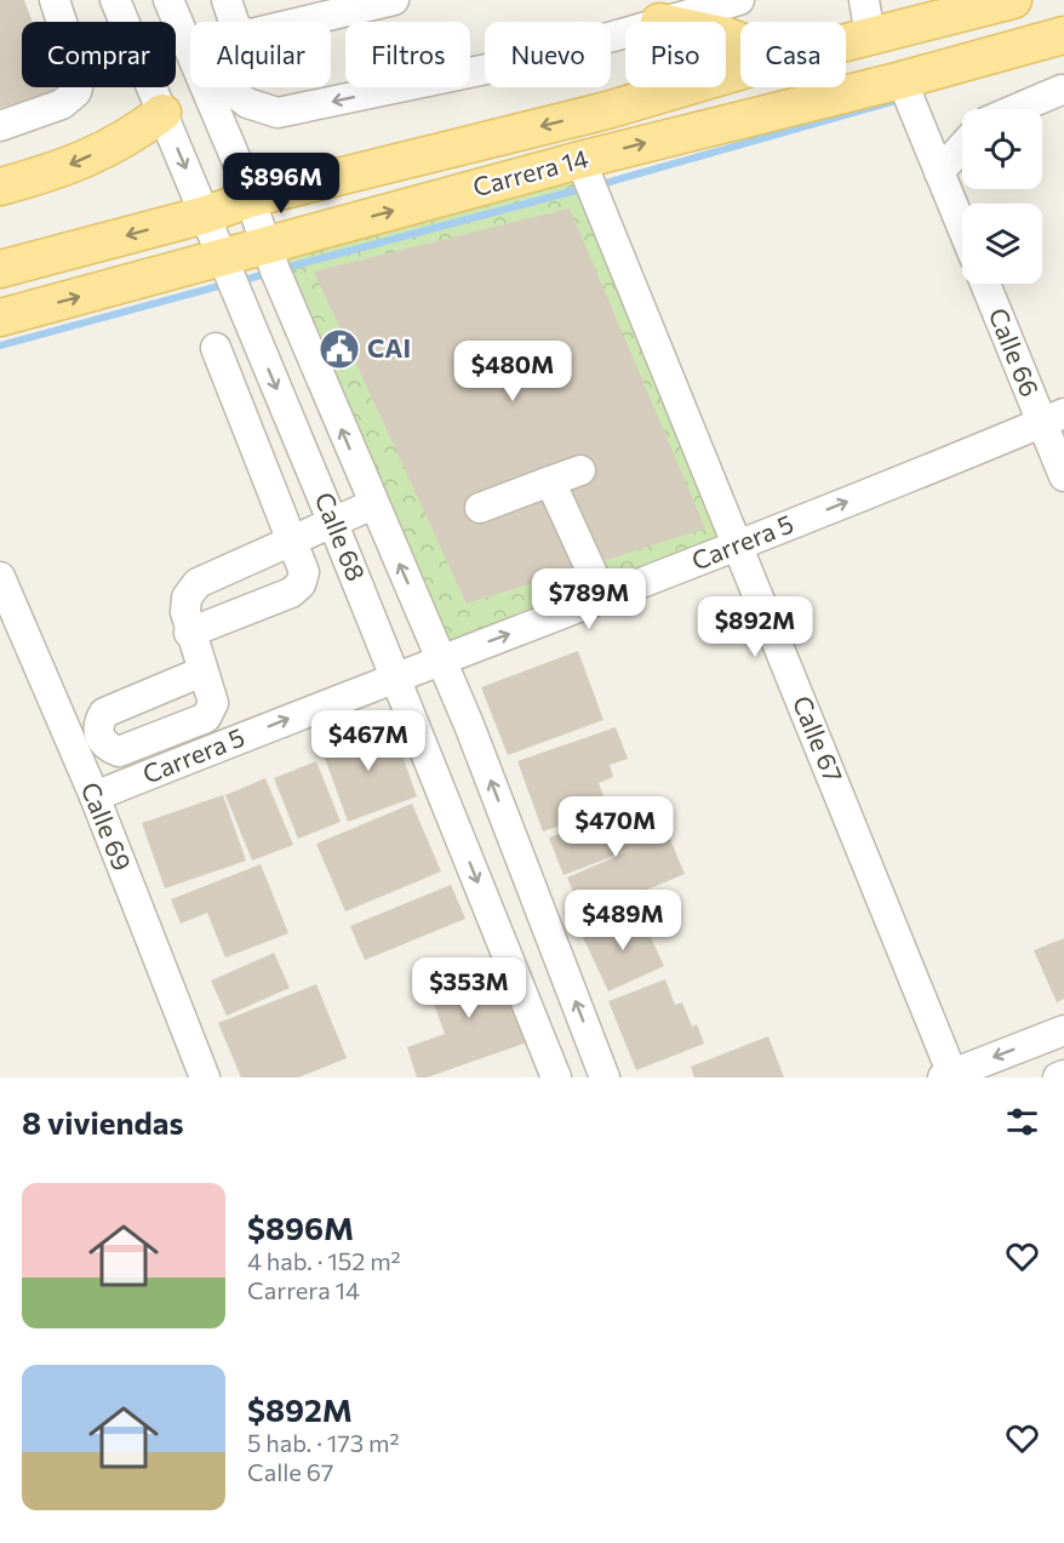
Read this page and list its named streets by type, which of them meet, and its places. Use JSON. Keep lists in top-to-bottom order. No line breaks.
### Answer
{"streets":{"main road":["Carrera 14"],"street":["Calle 66","Calle 68","Carrera 5","Calle 67","Calle 69"]},"crossings":[["Carrera 14","Calle 68"],["Carrera 14","Calle 67"],["Calle 66","Carrera 5"],["Calle 68","Carrera 5"],["Carrera 5","Calle 67"],["Carrera 5","Calle 69"]],"one_way":["Carrera 5"],"places":{"public building":["CAI"]},"page":{"chip":["Comprar","Alquilar","Filtros","Nuevo","Piso","Casa"],"price":["$896M","$480M","$789M","$892M","$467M","$470M","$489M","$353M"],"heading":"8 viviendas","list":[{"name":"$896M","note":"4 hab. · 152 m² · Carrera 14"},{"name":"$892M","note":"5 hab. · 173 m² · Calle 67"}]}}
